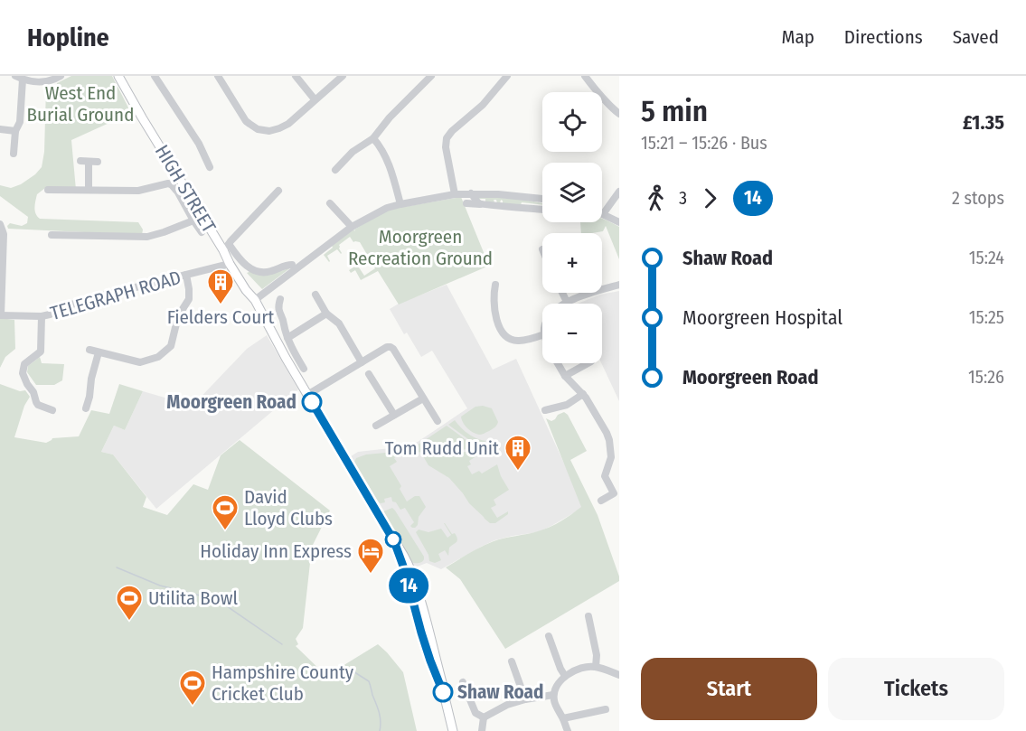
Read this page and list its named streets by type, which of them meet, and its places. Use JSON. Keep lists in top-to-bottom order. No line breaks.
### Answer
{"streets":{"main road":["HIGH STREET"],"street":["TELEGRAPH ROAD"]},"crossings":[["HIGH STREET","TELEGRAPH ROAD"]],"parks":["West End Burial Ground","Moorgreen Recreation Ground"],"places":{"building":["Fielders Court","Tom Rudd Unit"],"other":["Moorgreen Road","Shaw Road"],"sports":["David Lloyd Clubs","Utilita Bowl","Hampshire County Cricket Club"],"hotel":["Holiday Inn Express"]},"lines":["bus line 14"],"page":{"header":"Hopline","nav":["Map","Directions","Saved"],"on_map":"14","heading":["5 min","15:21 – 15:26 · Bus","£1.35"],"map_buttons":["+","−"],"legs":["3","14","2 stops"],"list":[{"name":"Shaw Road","value":"15:24"},{"name":"Moorgreen Hospital","value":"15:25"},{"name":"Moorgreen Road","value":"15:26"}],"buttons":["Start","Tickets"]}}
